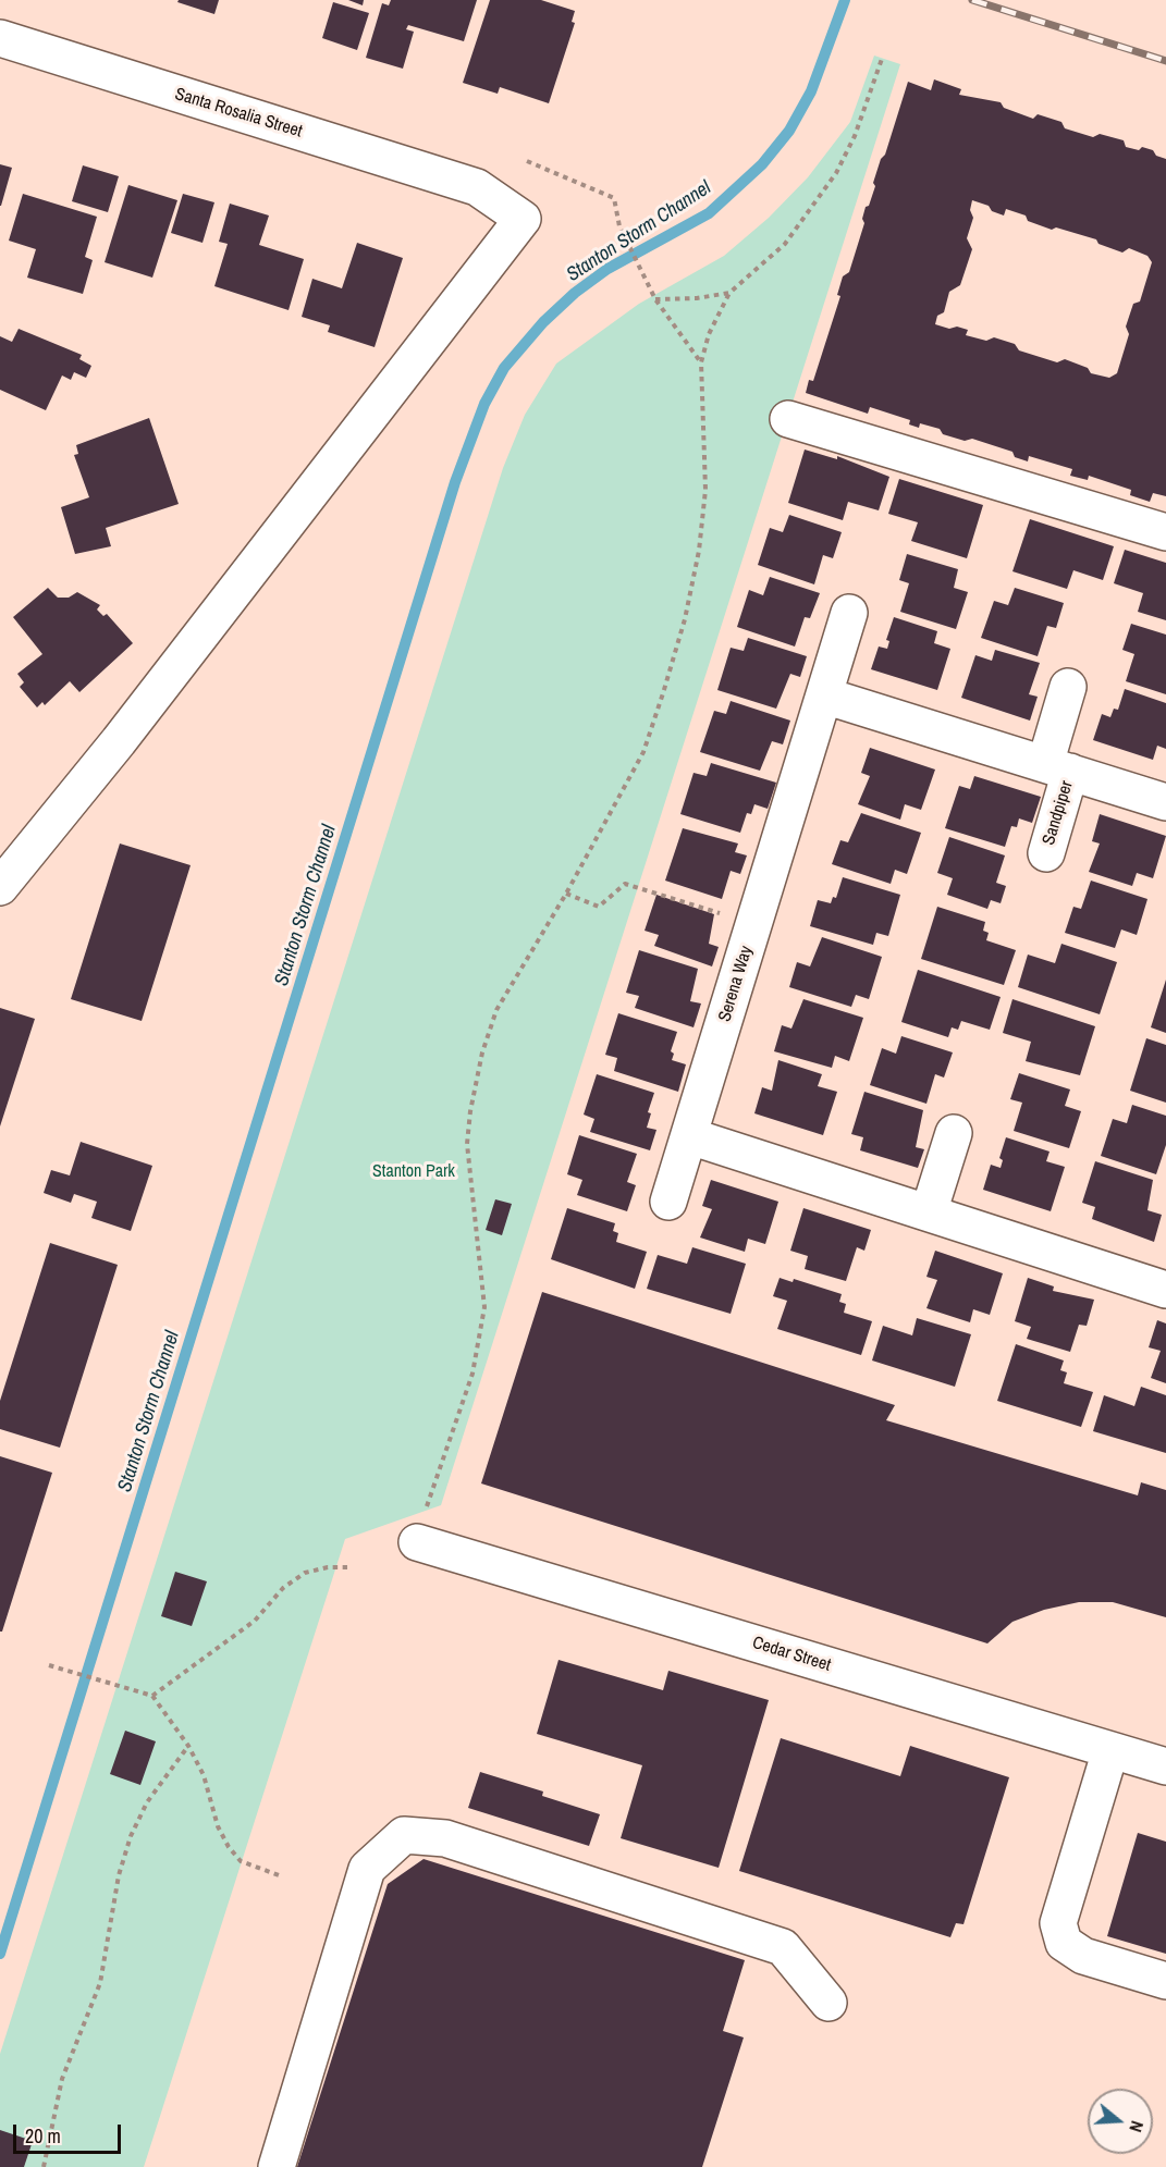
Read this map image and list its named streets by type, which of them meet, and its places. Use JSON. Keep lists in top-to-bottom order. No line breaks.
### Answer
{"streets":{"street":["Santa Rosalia Street","Sandpiper","Serena Way","Cedar Street"]},"water":["Stanton Storm Channel"],"parks":["Stanton Park"],"scale_bar":"20 m","north":"right"}
